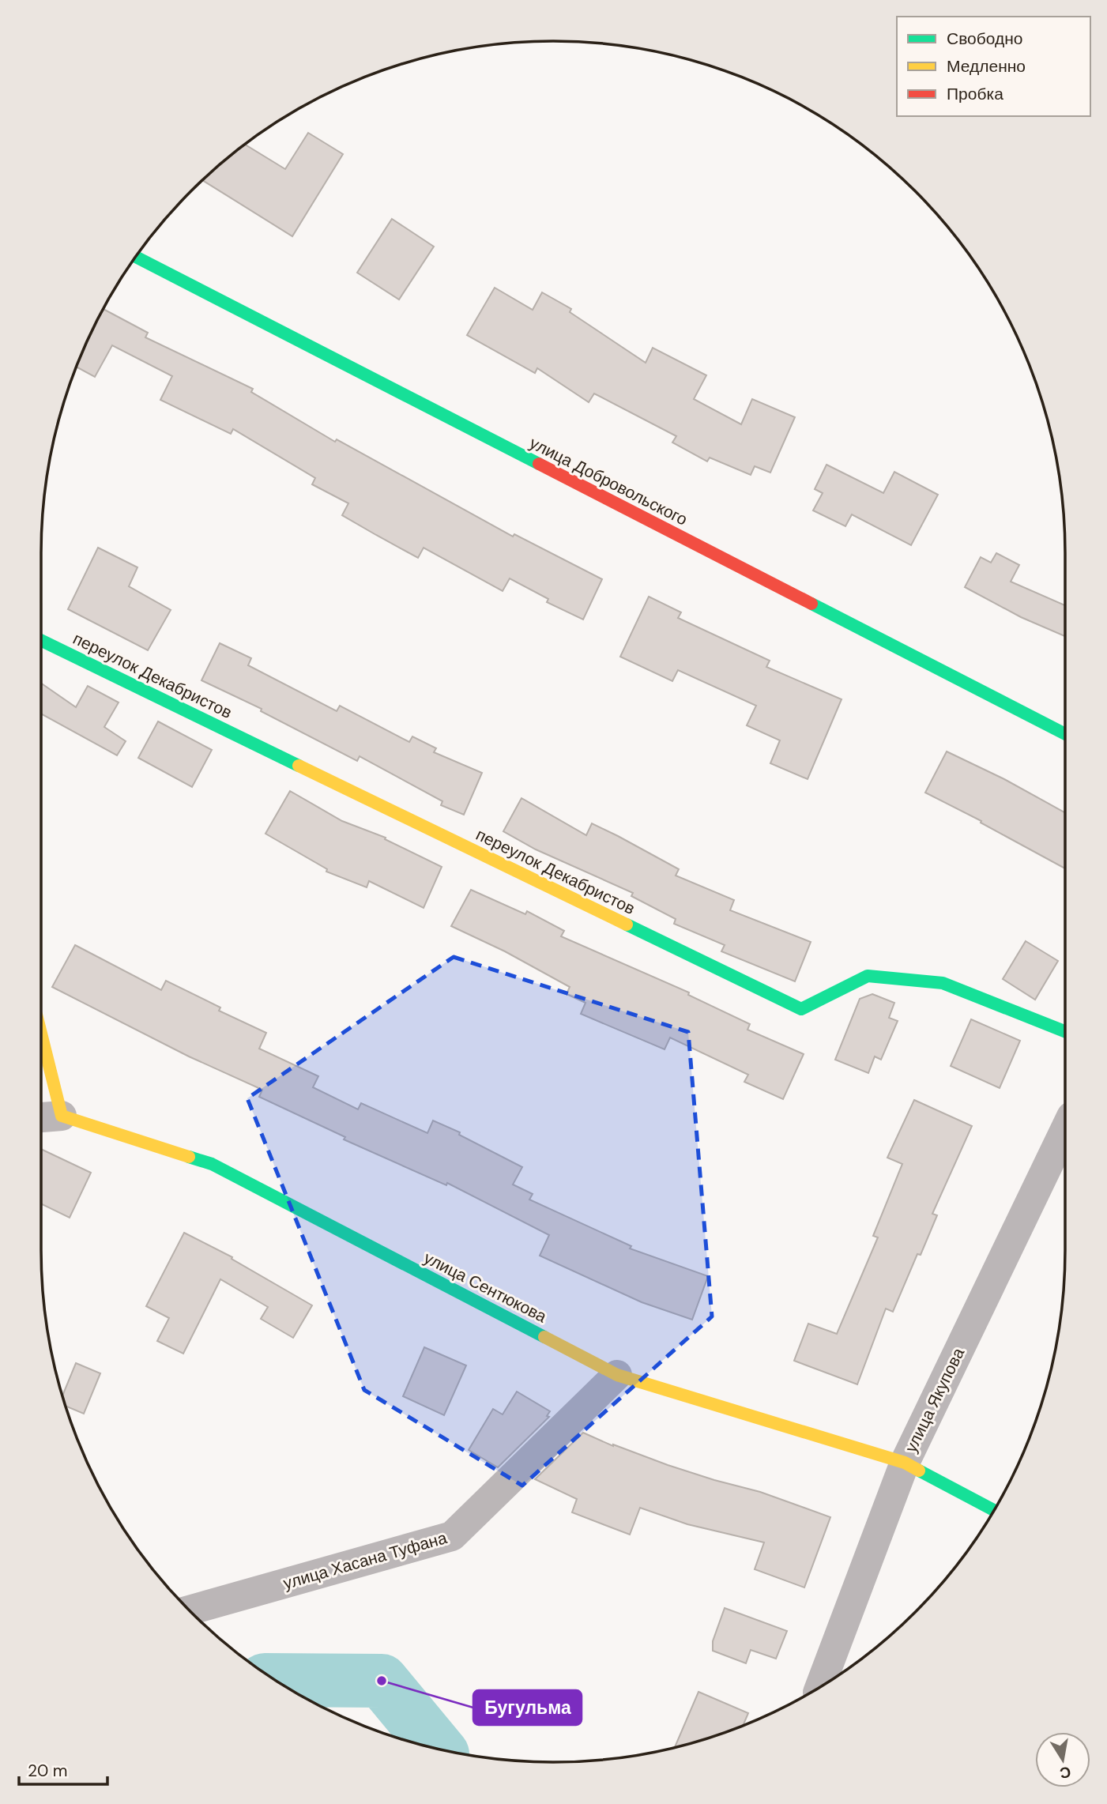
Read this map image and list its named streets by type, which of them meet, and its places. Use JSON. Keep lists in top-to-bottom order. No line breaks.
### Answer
{"streets":{"street":["улица Добровольского","переулок Декабристов","улица Сентюкова","улица Якупова","улица Хасана Туфана"]},"crossings":[["улица Сентюкова","улица Якупова"],["улица Сентюкова","улица Хасана Туфана"]],"places":["Бугульма"],"legend":["Свободно","Медленно","Пробка"],"scale_bar":"20 m","north":"bottom"}
